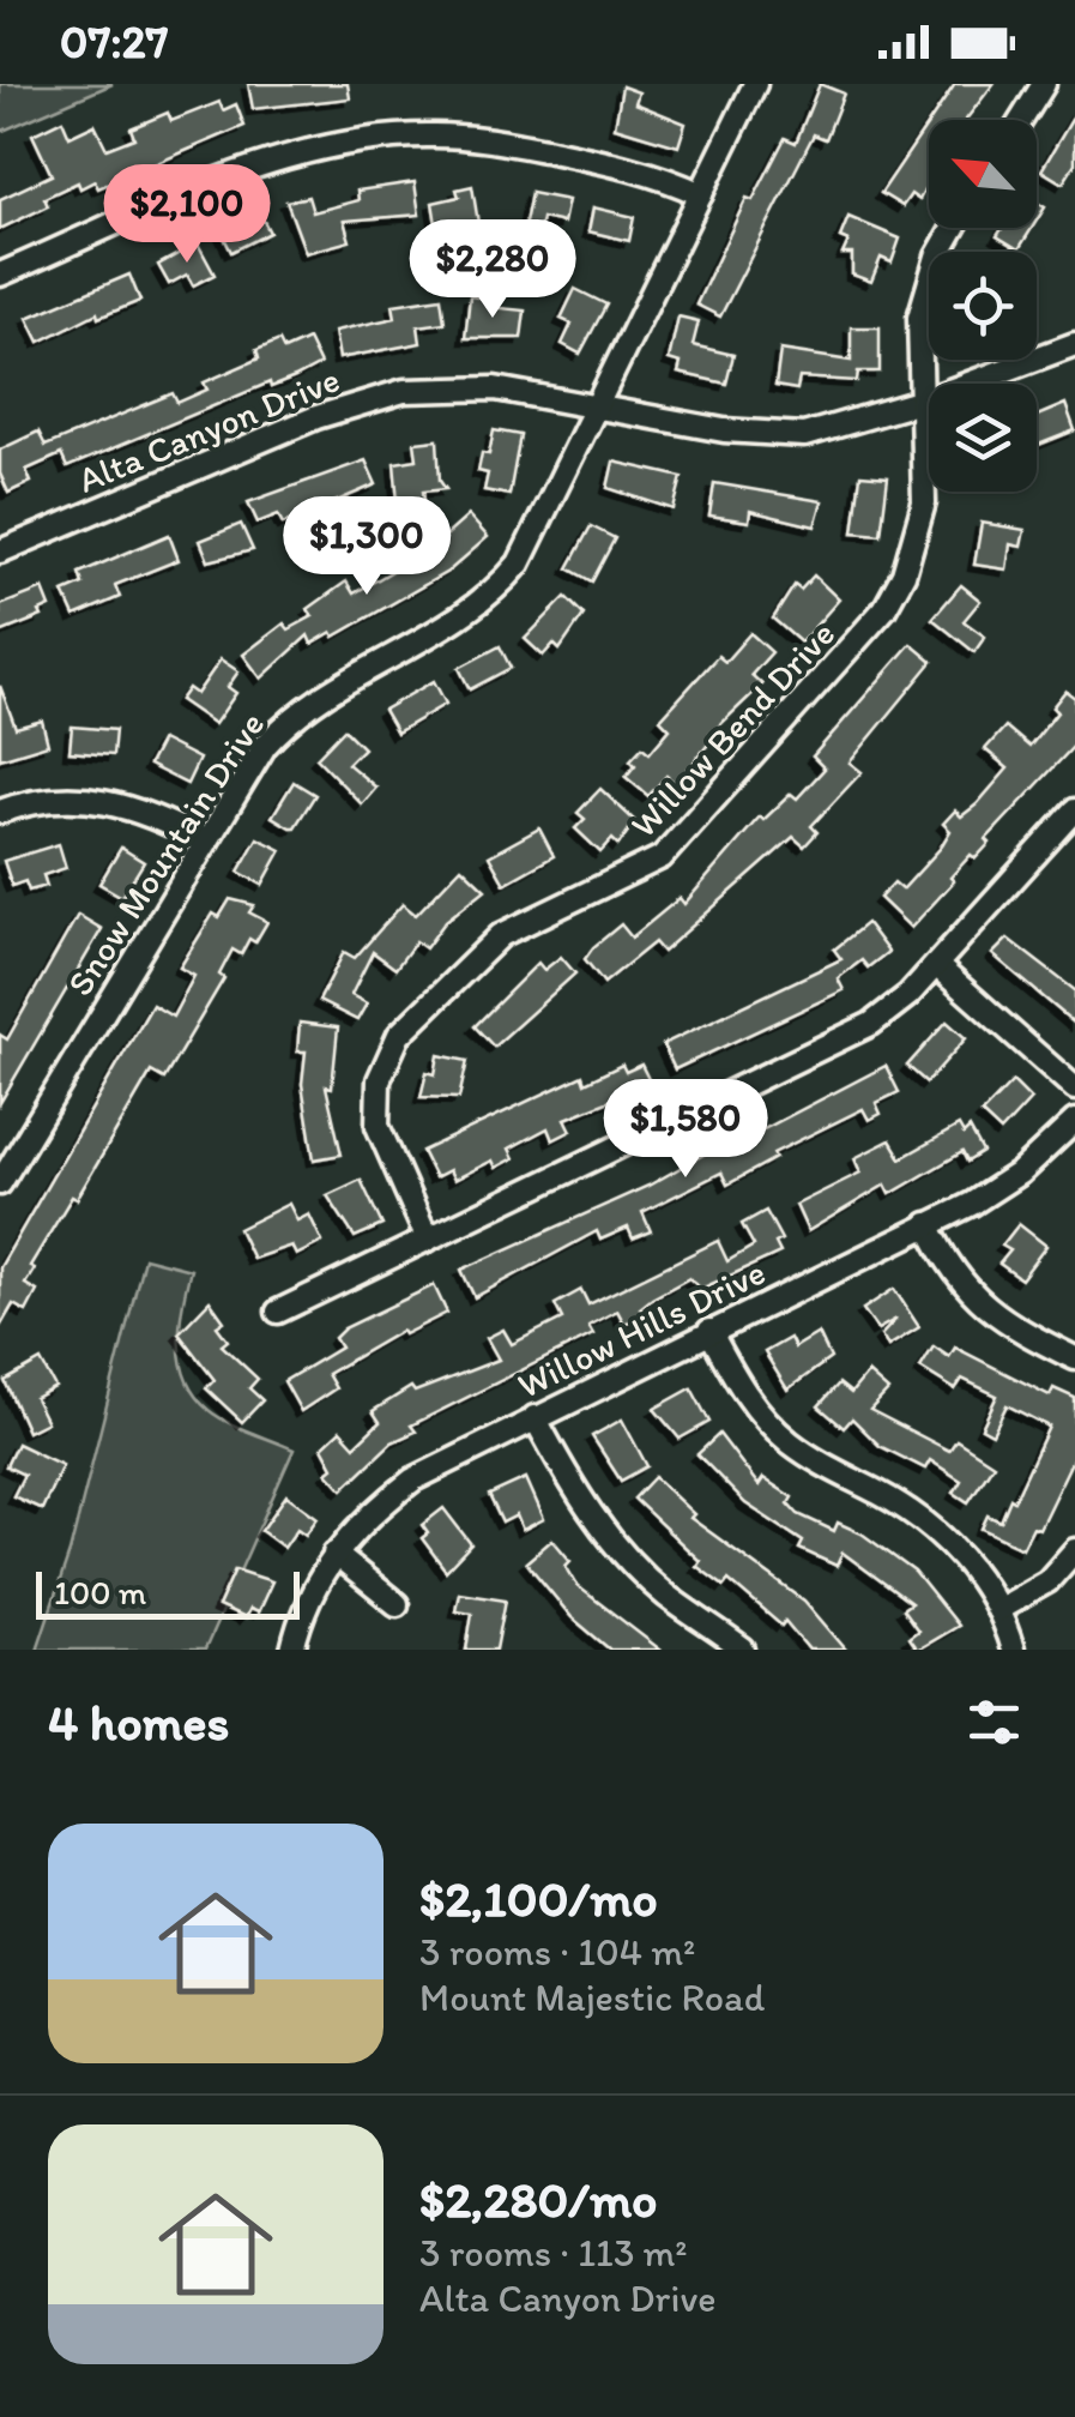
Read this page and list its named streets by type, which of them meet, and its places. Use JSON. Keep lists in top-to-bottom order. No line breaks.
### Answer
{"streets":{"street":["Alta Canyon Drive","Willow Bend Drive","Snow Mountain Drive","Willow Hills Drive"]},"crossings":[["Alta Canyon Drive","Willow Bend Drive"],["Alta Canyon Drive","Snow Mountain Drive"]],"scale_bar":"100 m","north":"top left","page":{"status":"07:27","price":["$2,100","$2,280","$1,300","$1,580"],"scale":"100 m","heading":"4 homes","list":[{"name":"$2,100/mo","note":"3 rooms · 104 m² · Mount Majestic Road"},{"name":"$2,280/mo","note":"3 rooms · 113 m² · Alta Canyon Drive"}]}}
